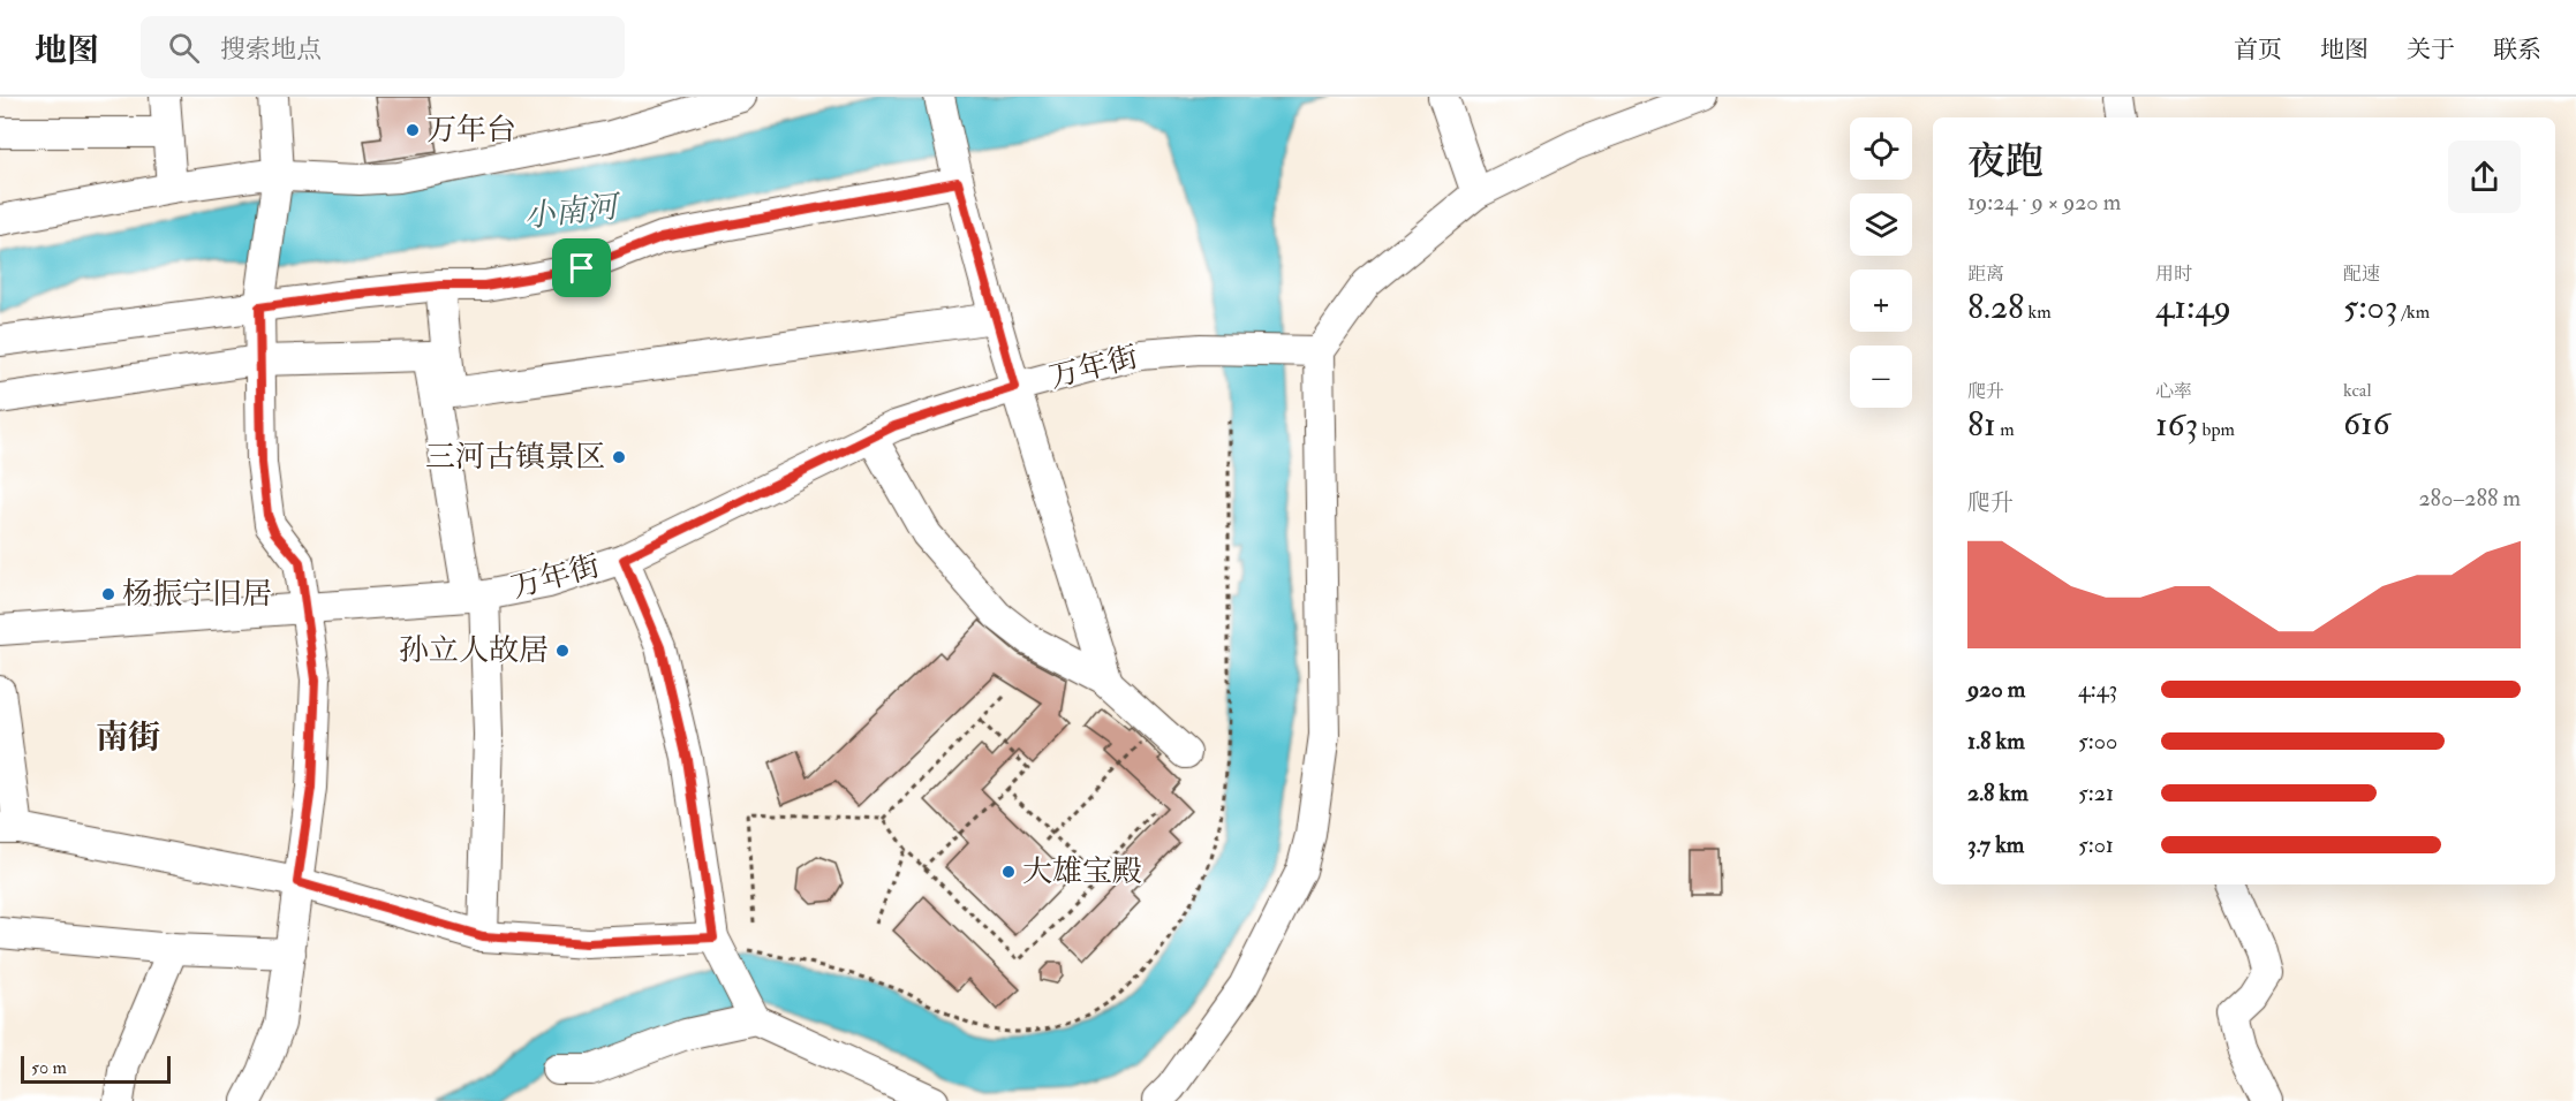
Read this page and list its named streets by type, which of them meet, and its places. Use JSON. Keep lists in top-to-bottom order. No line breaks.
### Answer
{"streets":{"street":["万年街"]},"districts":["南街"],"water":["小南河"],"places":["万年台","三河古镇景区","杨振宁旧居","孙立人故居","大雄宝殿"],"scale_bar":"50 m","page":{"header":"地图","search":"搜索地点","nav":["首页","地图","关于","联系"],"map_buttons":["+","−"],"heading":["夜跑","19:24 · 9 × 920 m"],"stats":[["距离","8.28 km"],["用时","41:49"],["配速","5:03 /km"],["爬升","81 m"],["心率","163 bpm"],["kcal","616"]],"chart":["爬升","280–288 m"],"list":[{"name":"920 m","note":"4:43"},{"name":"1.8 km","note":"5:00"},{"name":"2.8 km","note":"5:21"},{"name":"3.7 km","note":"5:01"}],"scale":"50 m"}}
